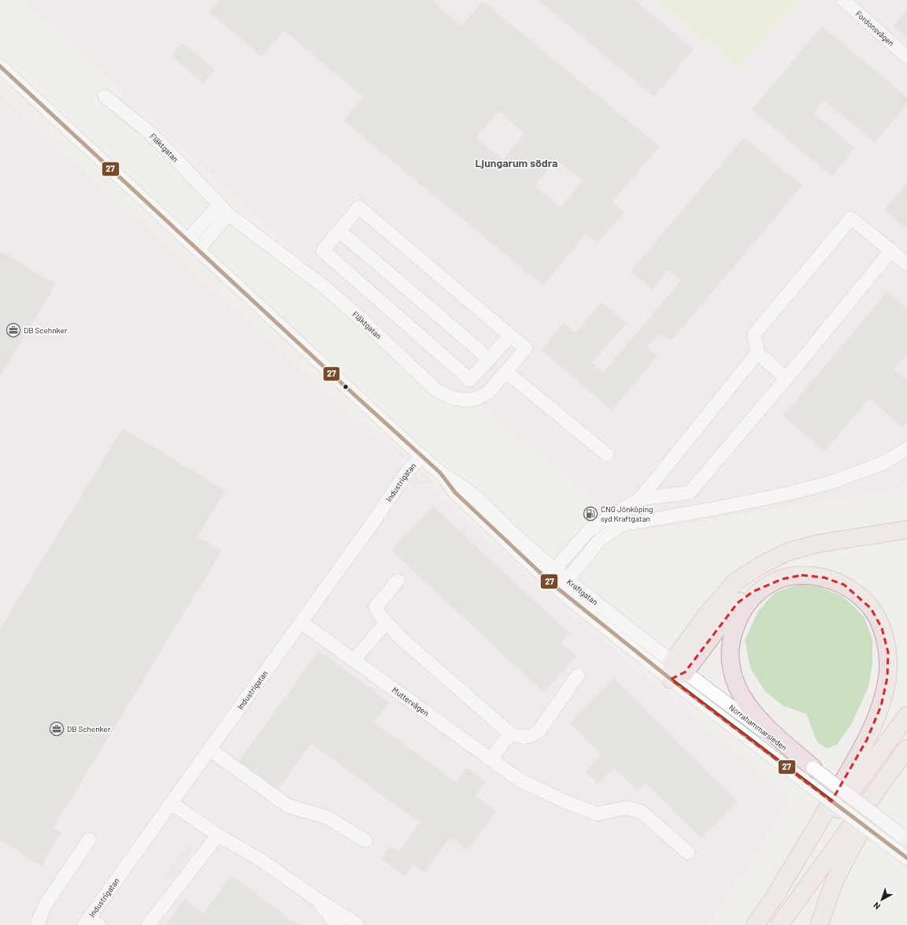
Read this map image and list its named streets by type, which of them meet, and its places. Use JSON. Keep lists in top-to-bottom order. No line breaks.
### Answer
{"streets":{"street":["Fordonsvägen","Fläktgatan","Industrigatan","Kraftgatan","Muttervägen","Norrahammarsleden"]},"crossings":[["Industrigatan","Kraftgatan"],["Industrigatan","Muttervägen"],["Kraftgatan","Norrahammarsleden"]],"districts":["Ljungarum södra"],"places":{"office":["DB Scehnker","DB Schenker"],"fuel station":["CNG Jönköping syd Kraftgatan"]},"lines":["transit line 27"],"north":"bottom left"}
